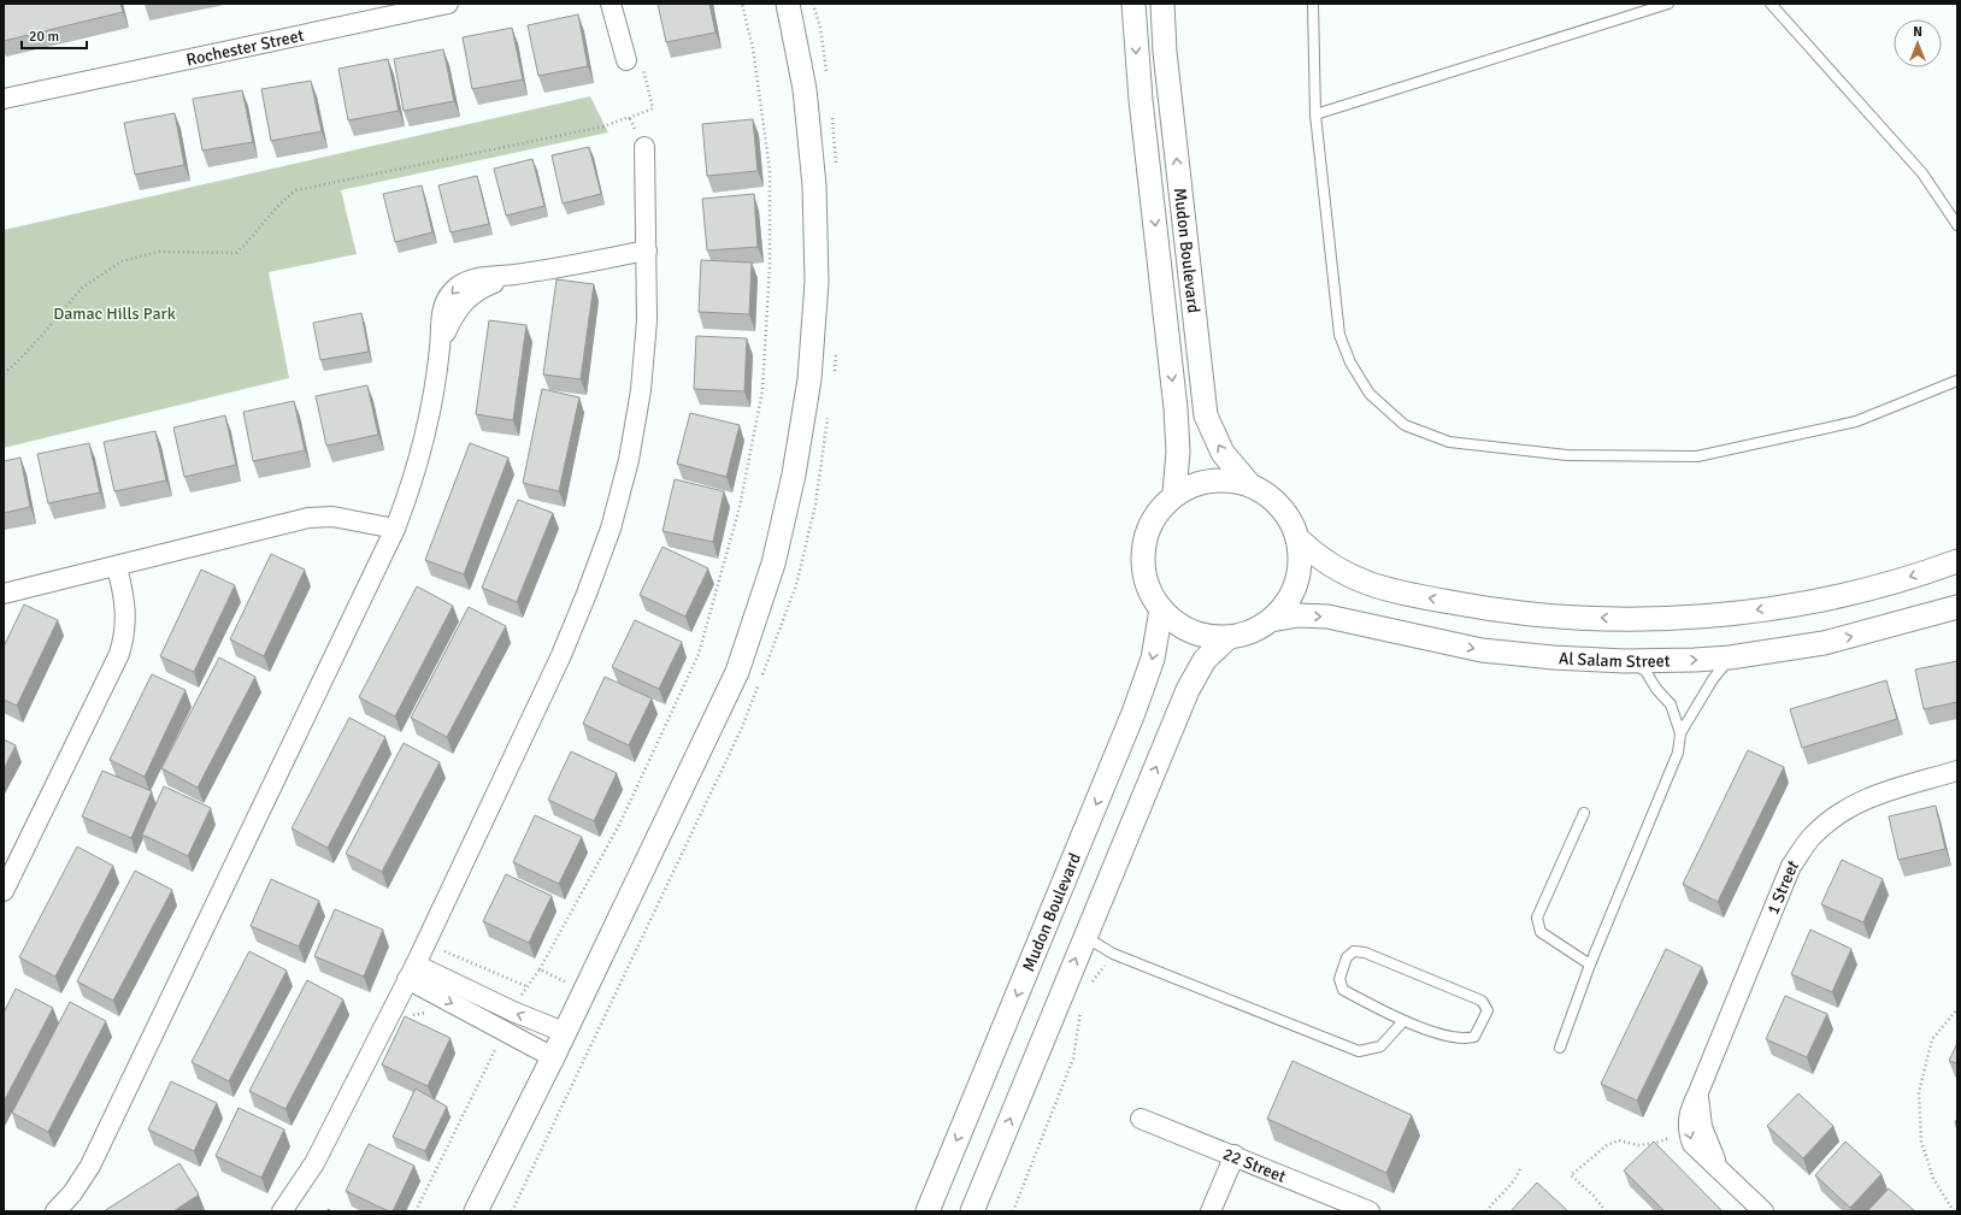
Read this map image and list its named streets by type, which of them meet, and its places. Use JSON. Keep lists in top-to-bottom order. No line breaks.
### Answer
{"streets":{"street":["Rochester Street","Mudon Boulevard","Al Salam Street","1 Street","22 Street"]},"crossings":[["Mudon Boulevard","Al Salam Street"]],"parks":["Damac Hills Park"],"scale_bar":"20 m","north":"top"}
